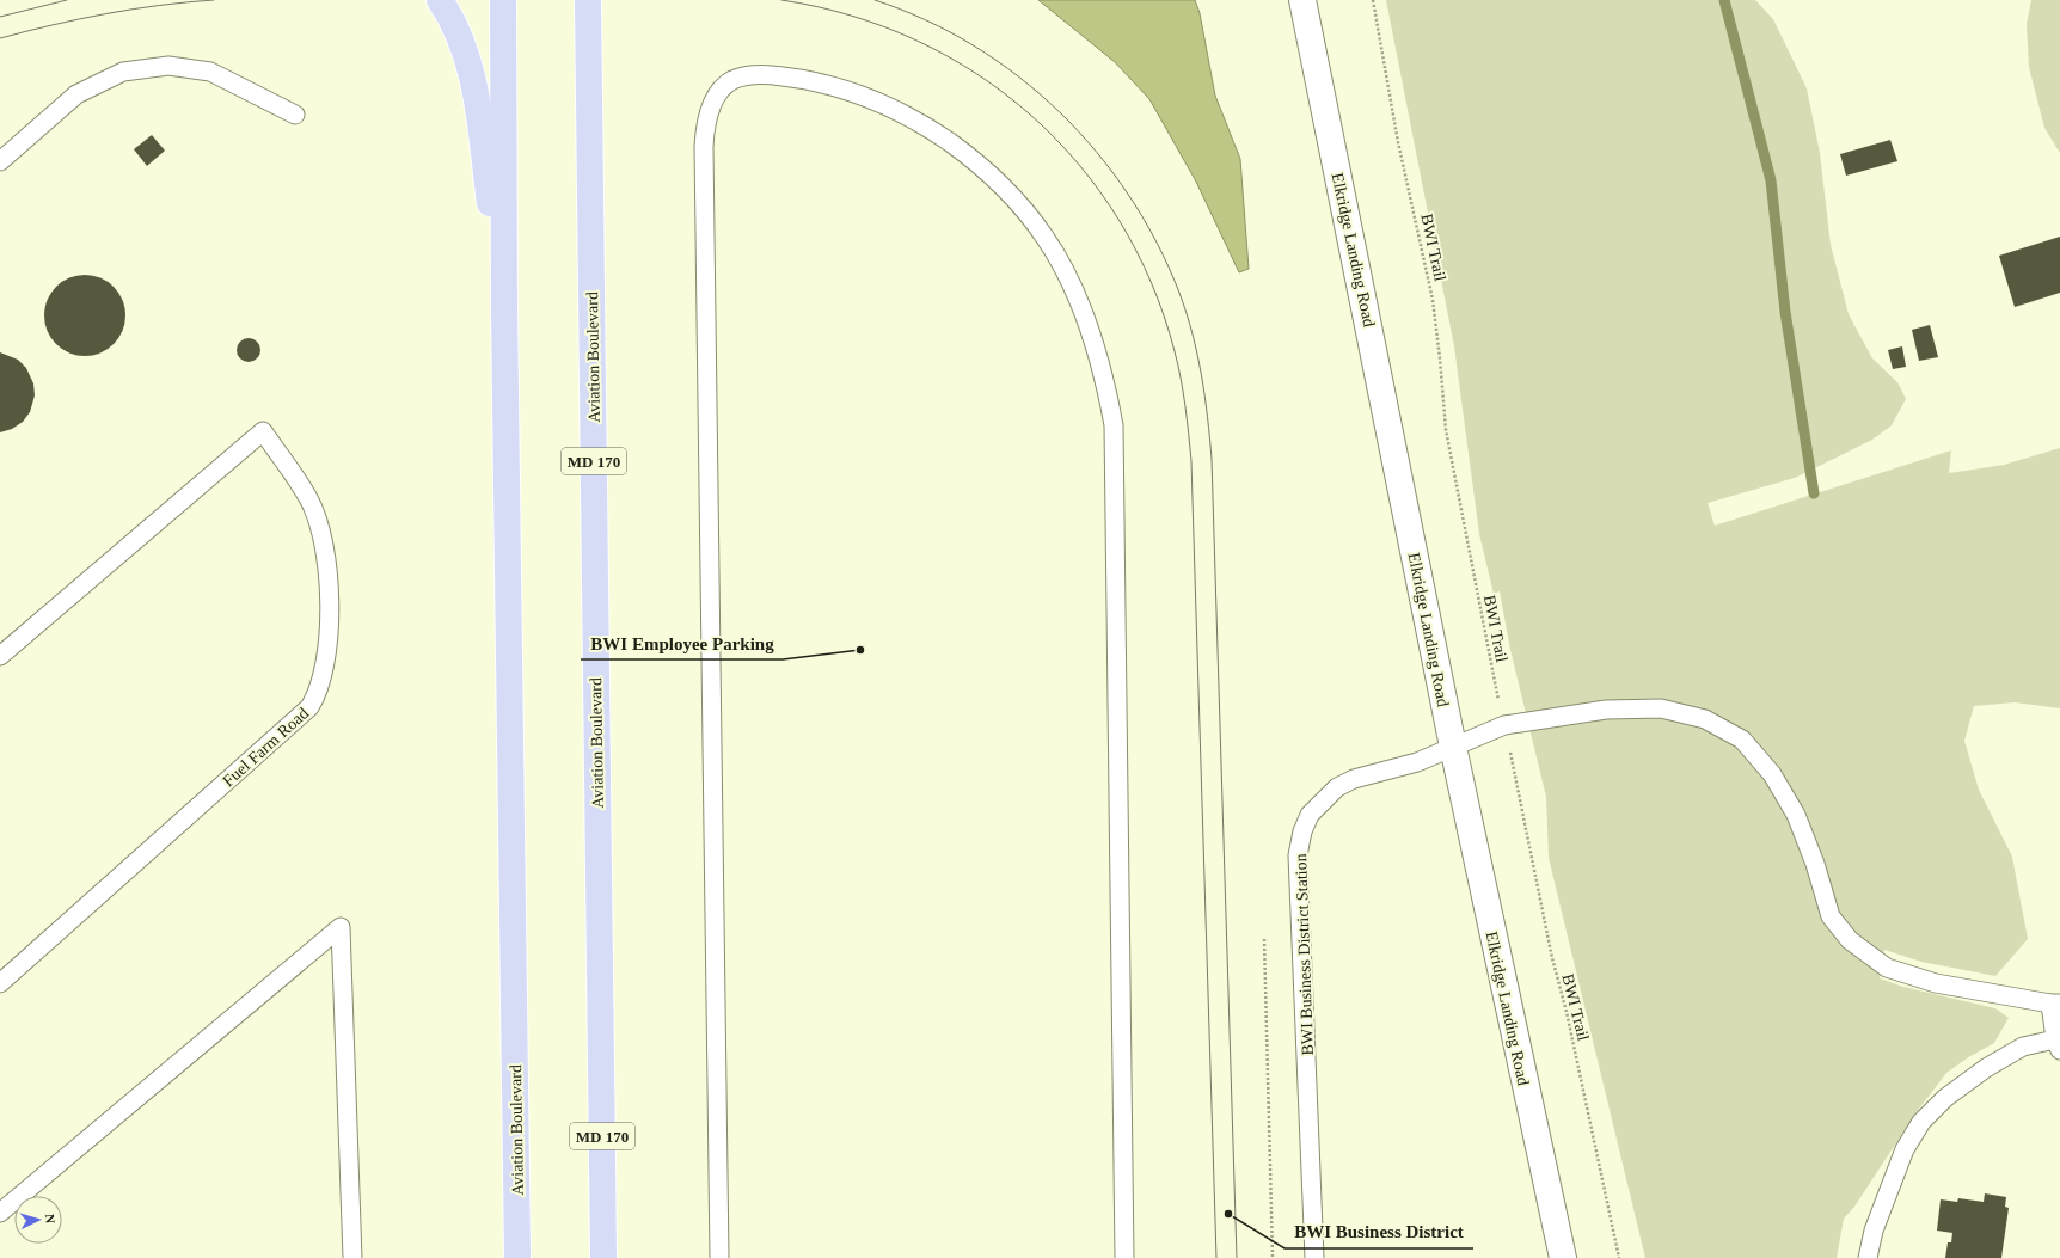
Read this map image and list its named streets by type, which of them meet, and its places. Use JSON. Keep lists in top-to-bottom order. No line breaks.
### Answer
{"streets":{"main road":["Aviation Boulevard","MD 170"],"street":["Elkridge Landing Road"],"lane":["Fuel Farm Road","BWI Business District Station"],"path":["BWI Trail"]},"crossings":[["BWI Trail","BWI Business District Station"],["Elkridge Landing Road","BWI Business District Station"]],"places":["BWI Employee Parking","BWI Business District"],"north":"right"}
